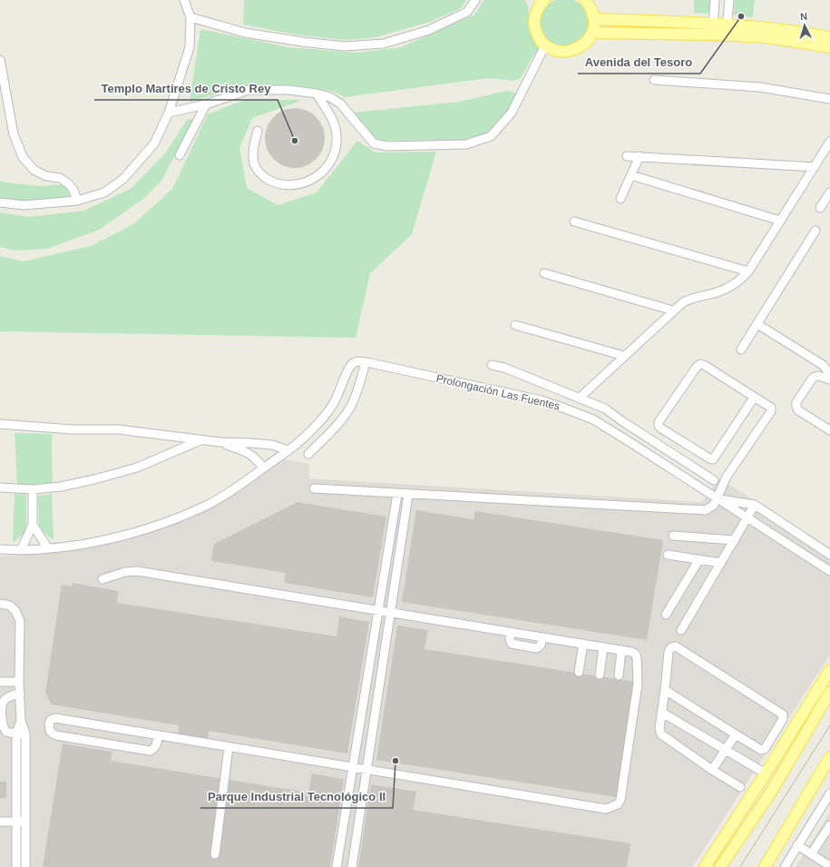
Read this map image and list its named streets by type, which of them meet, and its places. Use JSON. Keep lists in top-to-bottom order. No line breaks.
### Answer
{"streets":{"street":["Prolongación Las Fuentes"]},"places":["Avenida del Tesoro","Templo Martires de Cristo Rey","Parque Industrial Tecnológico II"],"north":"top"}
